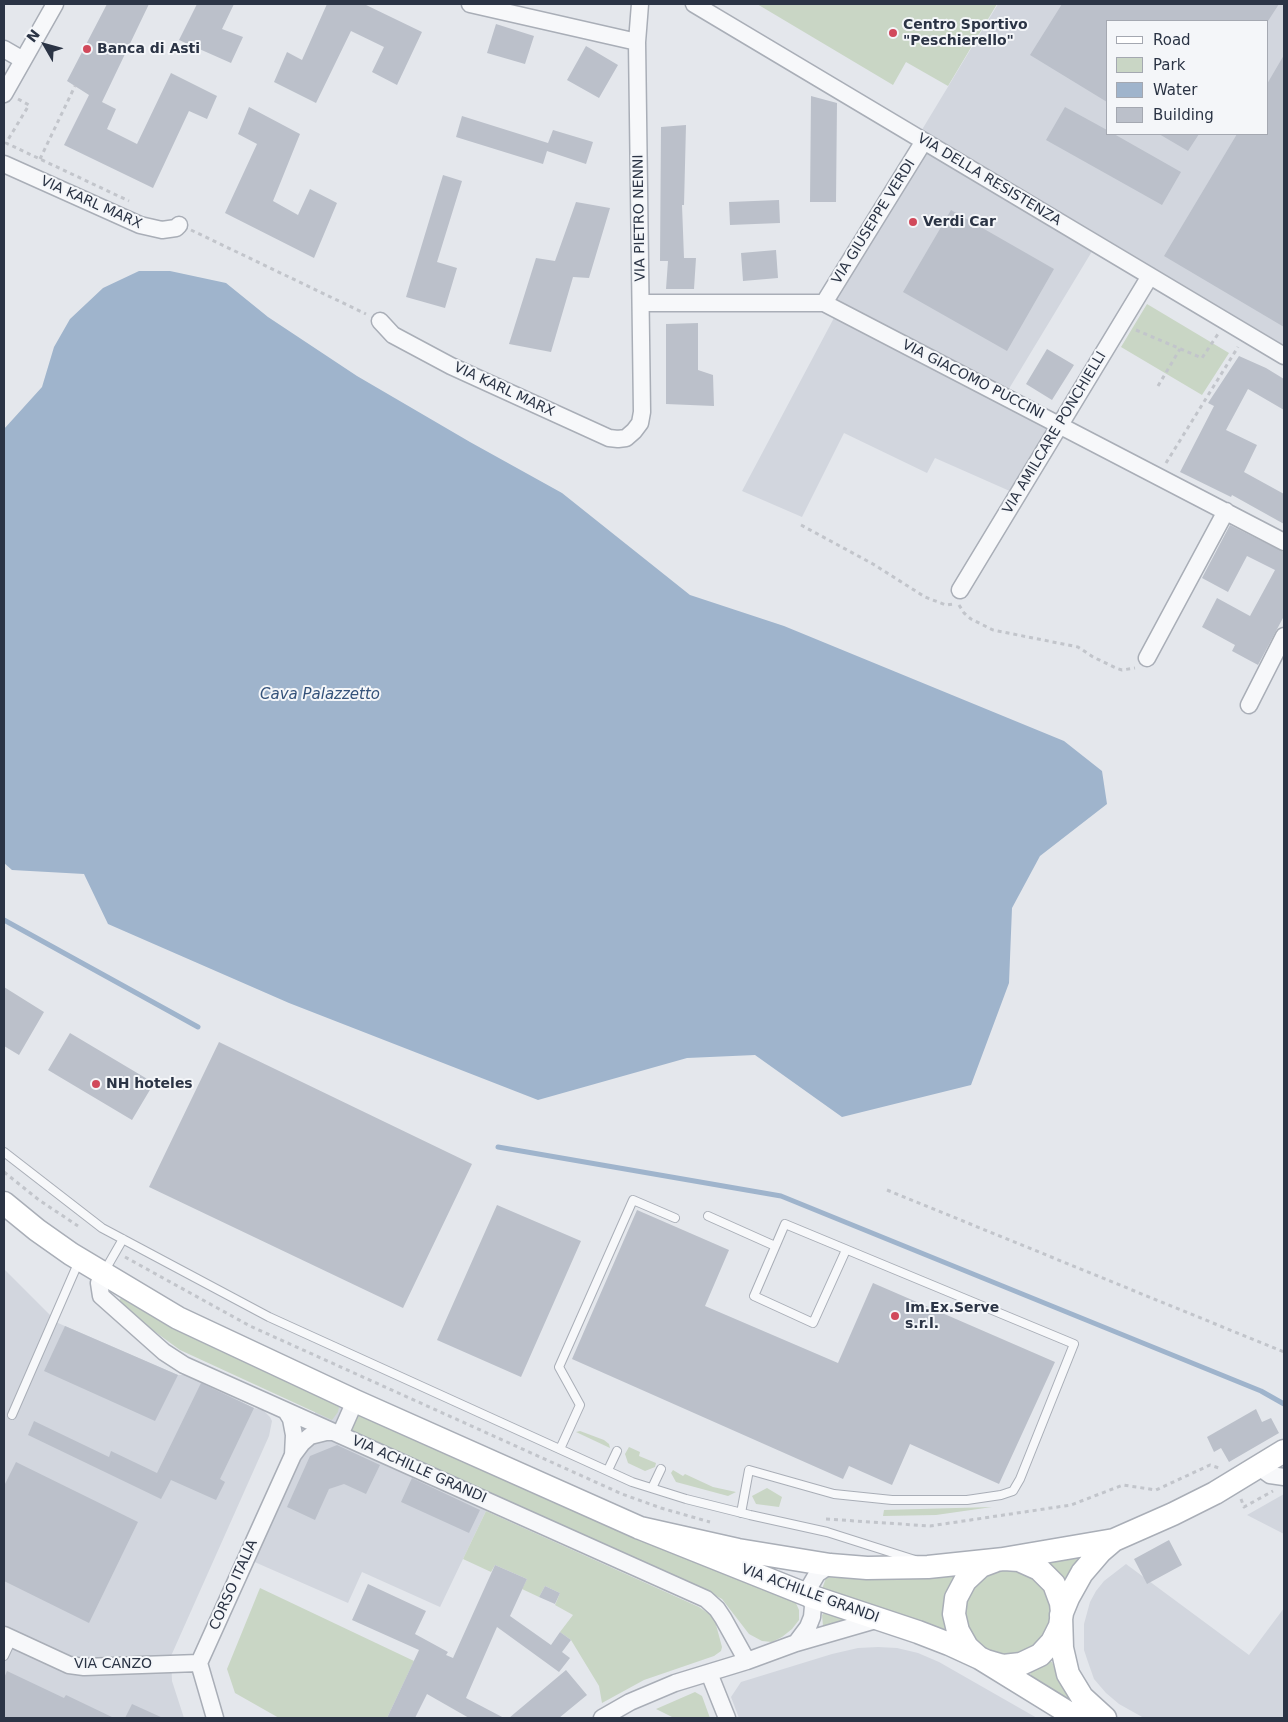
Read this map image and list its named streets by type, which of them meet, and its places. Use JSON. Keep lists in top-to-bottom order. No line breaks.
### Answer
{"streets":{"main road":["VIA ACHILLE GRANDI"],"street":["VIA DELLA RESISTENZA","VIA KARL MARX","VIA PIETRO NENNI","VIA GIUSEPPE VERDI","VIA GIACOMO PUCCINI","VIA AMILCARE PONCHIELLI","CORSO ITALIA","VIA CANZO"]},"crossings":[["VIA DELLA RESISTENZA","VIA GIUSEPPE VERDI"],["VIA DELLA RESISTENZA","VIA AMILCARE PONCHIELLI"],["VIA KARL MARX","VIA PIETRO NENNI"],["VIA PIETRO NENNI","VIA GIACOMO PUCCINI"],["VIA GIUSEPPE VERDI","VIA GIACOMO PUCCINI"],["VIA GIACOMO PUCCINI","VIA AMILCARE PONCHIELLI"],["VIA ACHILLE GRANDI","CORSO ITALIA"],["CORSO ITALIA","VIA CANZO"]],"water":["Cava Palazzetto"],"places":["Centro Sportivo \"Peschierello\"","Banca di Asti","Verdi Car","NH hoteles","Im.Ex.Serve s.r.l."],"legend":["Road","Park","Water","Building"],"north":"top left"}
